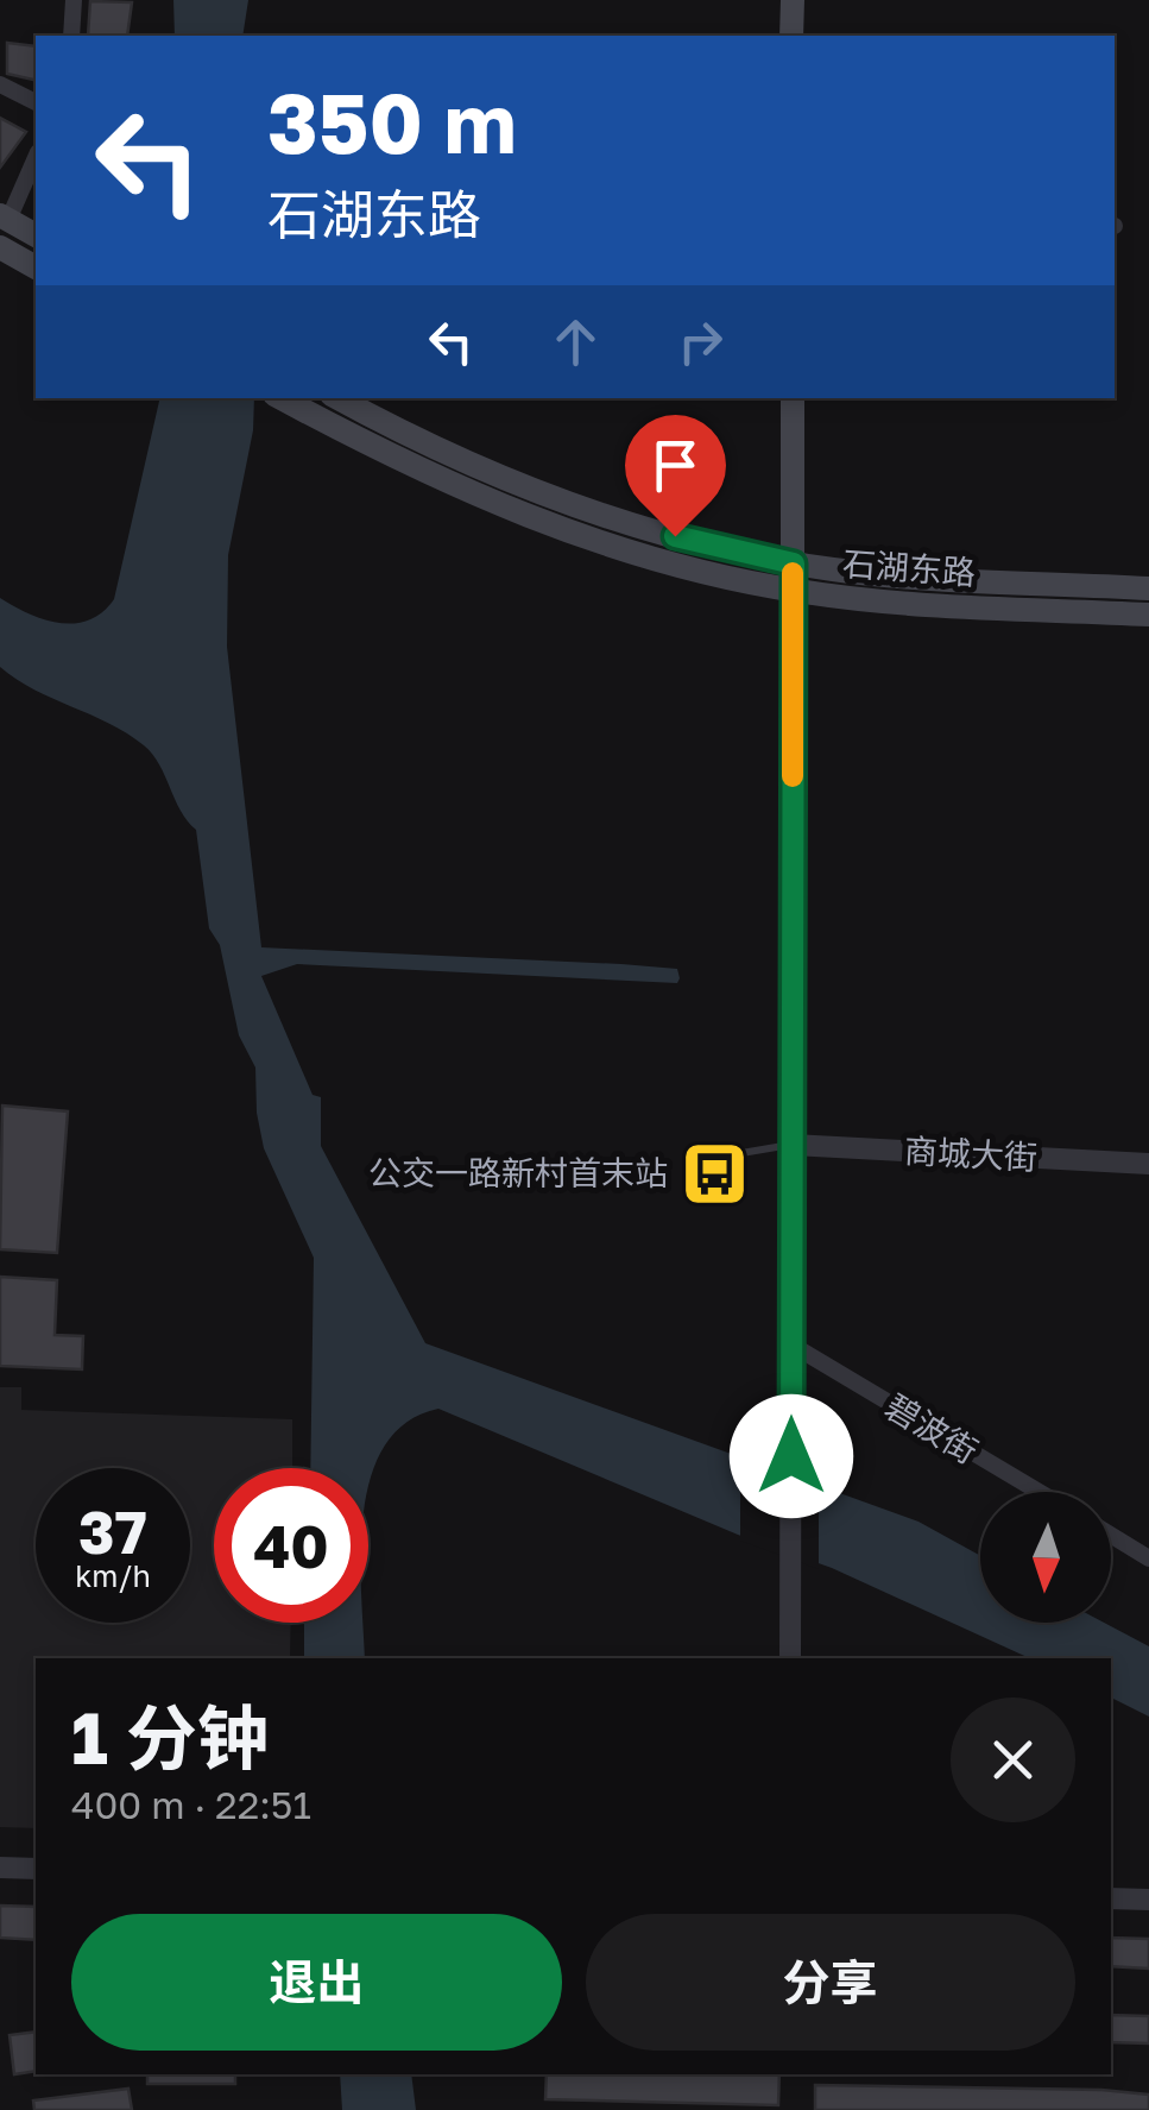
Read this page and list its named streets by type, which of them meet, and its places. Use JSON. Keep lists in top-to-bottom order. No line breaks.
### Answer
{"streets":{"main road":["石湖东路"],"street":["商城大街","碧波街"]},"places":{"bus stop":["公交一路新村首末站"]},"north":"bottom","page":{"turn":["350 m","石湖东路"],"speed":"37 km/h","limit":"40","heading":["1 分钟","400 m · 22:51"],"buttons":["退出","分享"]}}
